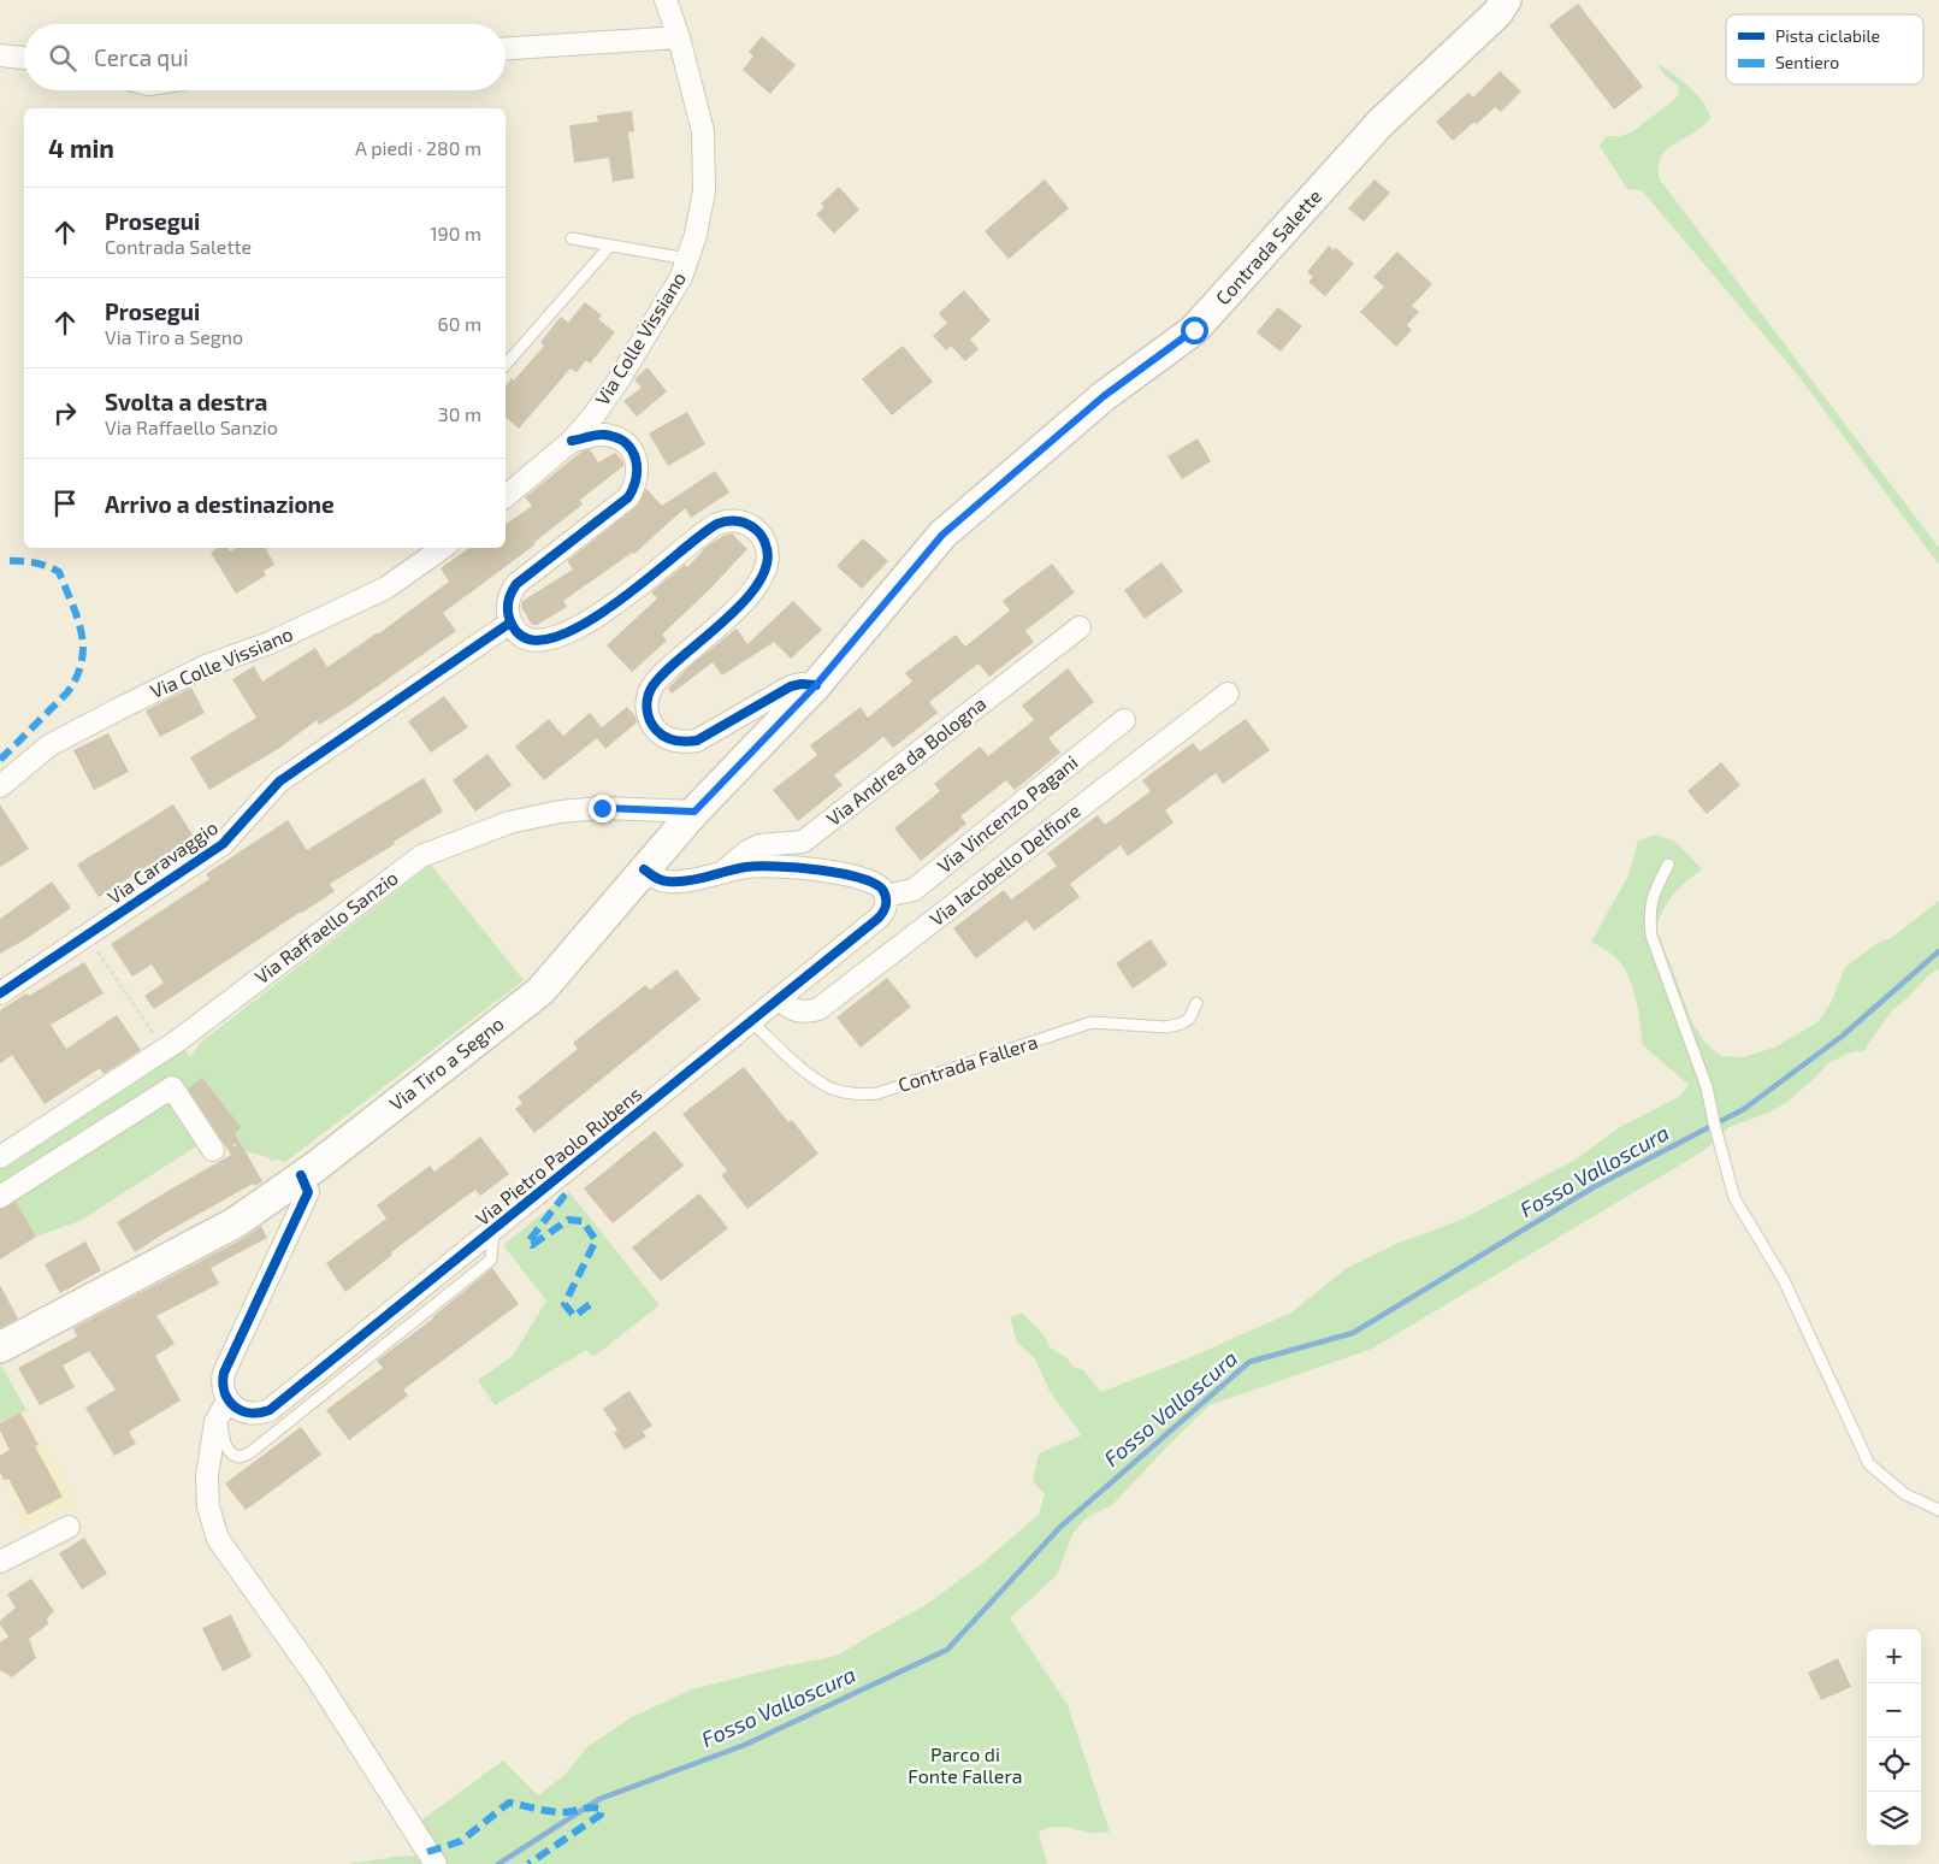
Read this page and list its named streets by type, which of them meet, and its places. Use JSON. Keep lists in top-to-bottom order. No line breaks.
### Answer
{"streets":{"main road":["Contrada Salette","Via Tiro a Segno"],"street":["Via Colle Vissiano","Via Andrea da Bologna","Via Vincenzo Pagani","Via Caravaggio","Via Iacobello Delfiore","Via Raffaello Sanzio","Via Pietro Paolo Rubens"],"lane":["Contrada Fallera"]},"crossings":[["Contrada Salette","Via Tiro a Segno"],["Via Vincenzo Pagani","Via Pietro Paolo Rubens"],["Via Iacobello Delfiore","Via Pietro Paolo Rubens"],["Via Raffaello Sanzio","Via Tiro a Segno"],["Contrada Fallera","Via Pietro Paolo Rubens"]],"water":["Fosso Valloscura"],"parks":["Parco di Fonte Fallera"],"legend":["Pista ciclabile","Sentiero"],"page":{"search":"Cerca qui","heading":["4 min","A piedi · 280 m"],"list":[["Prosegui","Contrada Salette","190 m"],["Prosegui","Via Tiro a Segno","60 m"],["Svolta a destra","Via Raffaello Sanzio","30 m"],"Arrivo a destinazione"],"map_buttons":["+","−"]}}
